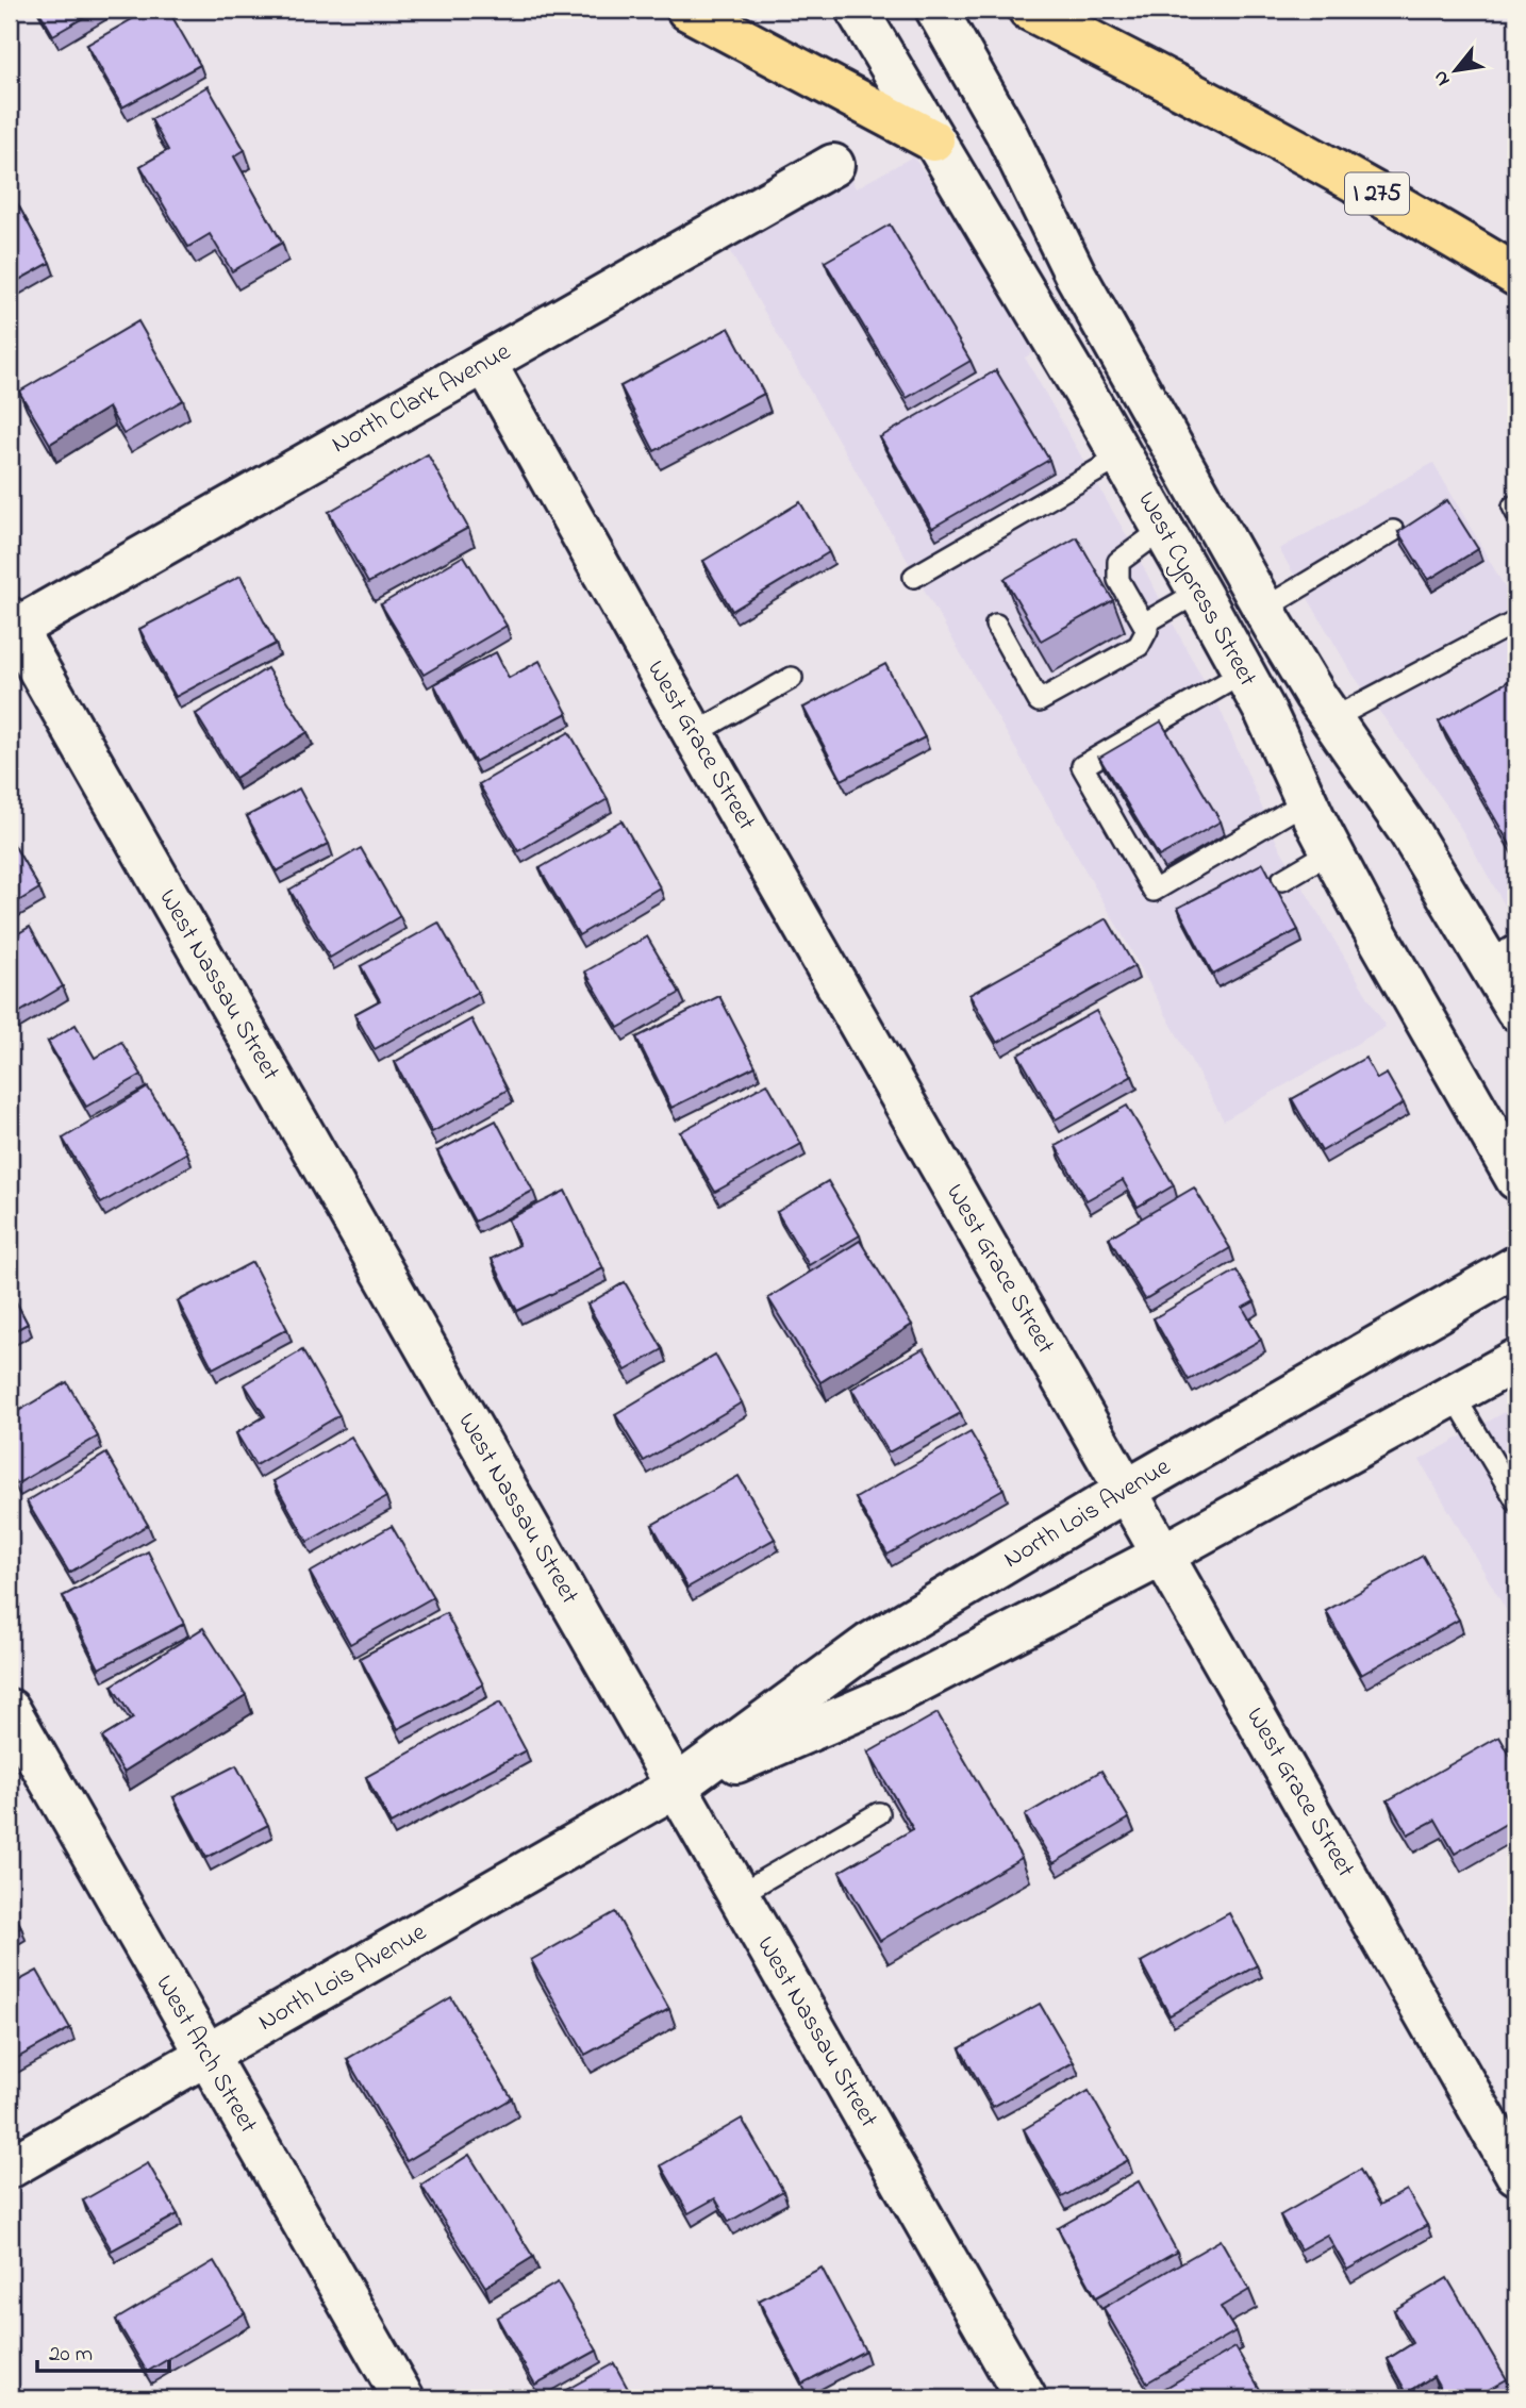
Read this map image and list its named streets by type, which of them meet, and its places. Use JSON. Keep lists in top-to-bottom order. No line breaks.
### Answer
{"streets":{"highway":["I 275"],"street":["North Clark Avenue","West Cypress Street","West Grace Street","West Nassau Street","North Lois Avenue","West Arch Street"]},"crossings":[["North Clark Avenue","West Grace Street"],["North Clark Avenue","West Nassau Street"],["West Grace Street","North Lois Avenue"],["West Nassau Street","North Lois Avenue"],["North Lois Avenue","West Arch Street"]],"scale_bar":"20 m","north":"bottom left"}
